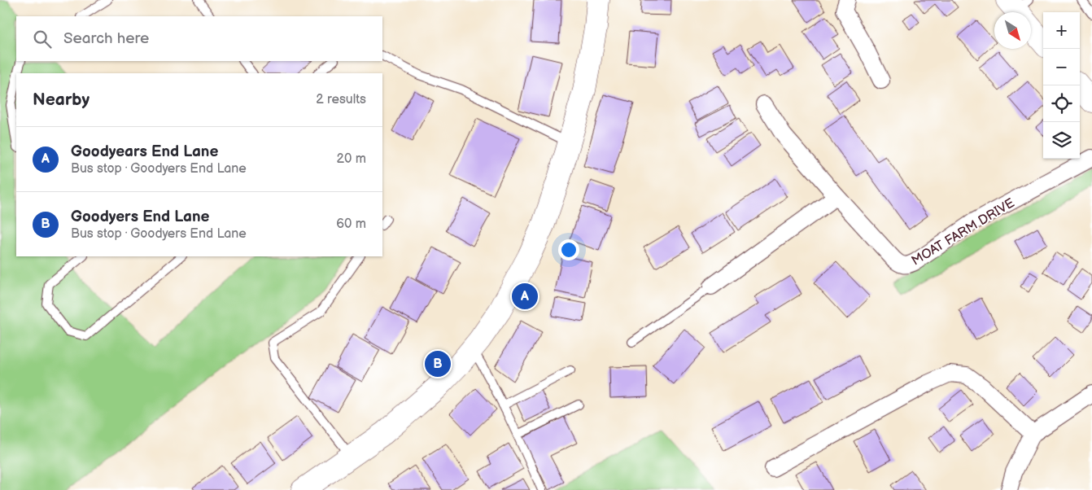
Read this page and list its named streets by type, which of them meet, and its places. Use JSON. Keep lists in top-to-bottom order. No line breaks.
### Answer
{"streets":{"street":["MOAT FARM DRIVE"]},"north":"bottom right","page":{"map_buttons":["+","−"],"search":"Search here","heading":["Nearby","2 results"],"list":[{"mark":"A","name":"Goodyears End Lane","note":"Bus stop · Goodyers End Lane","value":"20 m"},{"mark":"B","name":"Goodyers End Lane","note":"Bus stop · Goodyers End Lane","value":"60 m"}],"pins":["A","B"]}}
